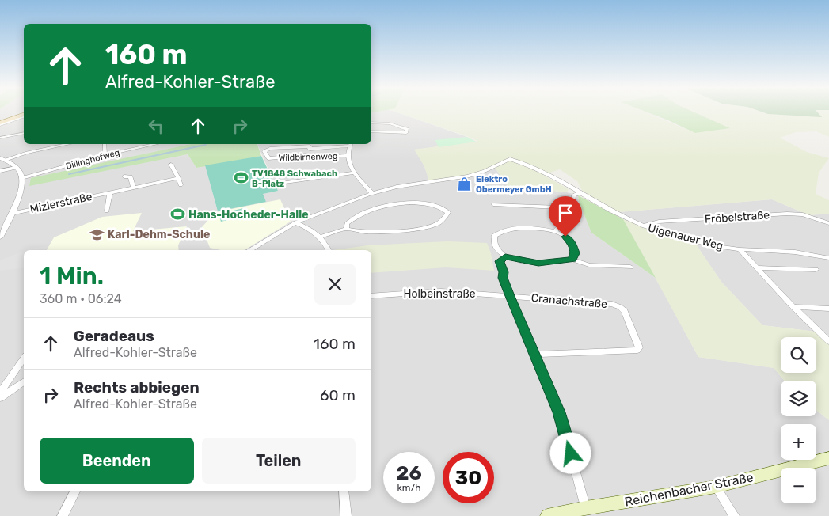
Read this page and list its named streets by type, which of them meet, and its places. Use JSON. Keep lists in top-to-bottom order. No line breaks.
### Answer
{"streets":{"main road":["Reichenbacher Straße"],"street":["Wildbirnenweg","Dillinghofweg","Mizlerstraße","Fröbelstraße","Uigenauer Weg","Holbeinstraße","Cranachstraße"]},"crossings":[["Wildbirnenweg","Uigenauer Weg"],["Fröbelstraße","Uigenauer Weg"],["Holbeinstraße","Cranachstraße"]],"places":{"sports":["TV1848 Schwabach B-Platz","Hans-Hocheder-Halle"],"shop":["Elektro Obermeyer GmbH"],"school or university":["Karl-Dehm-Schule"]},"page":{"turn":["160 m","Alfred-Kohler-Straße"],"heading":["1 Min.","360 m · 06:24"],"list":[{"name":"Geradeaus","note":"Alfred-Kohler-Straße","value":"160 m"},{"name":"Rechts abbiegen","note":"Alfred-Kohler-Straße","value":"60 m"}],"map_buttons":["+","−"],"buttons":["Beenden","Teilen"],"speed":"26 km/h","limit":"30"}}
